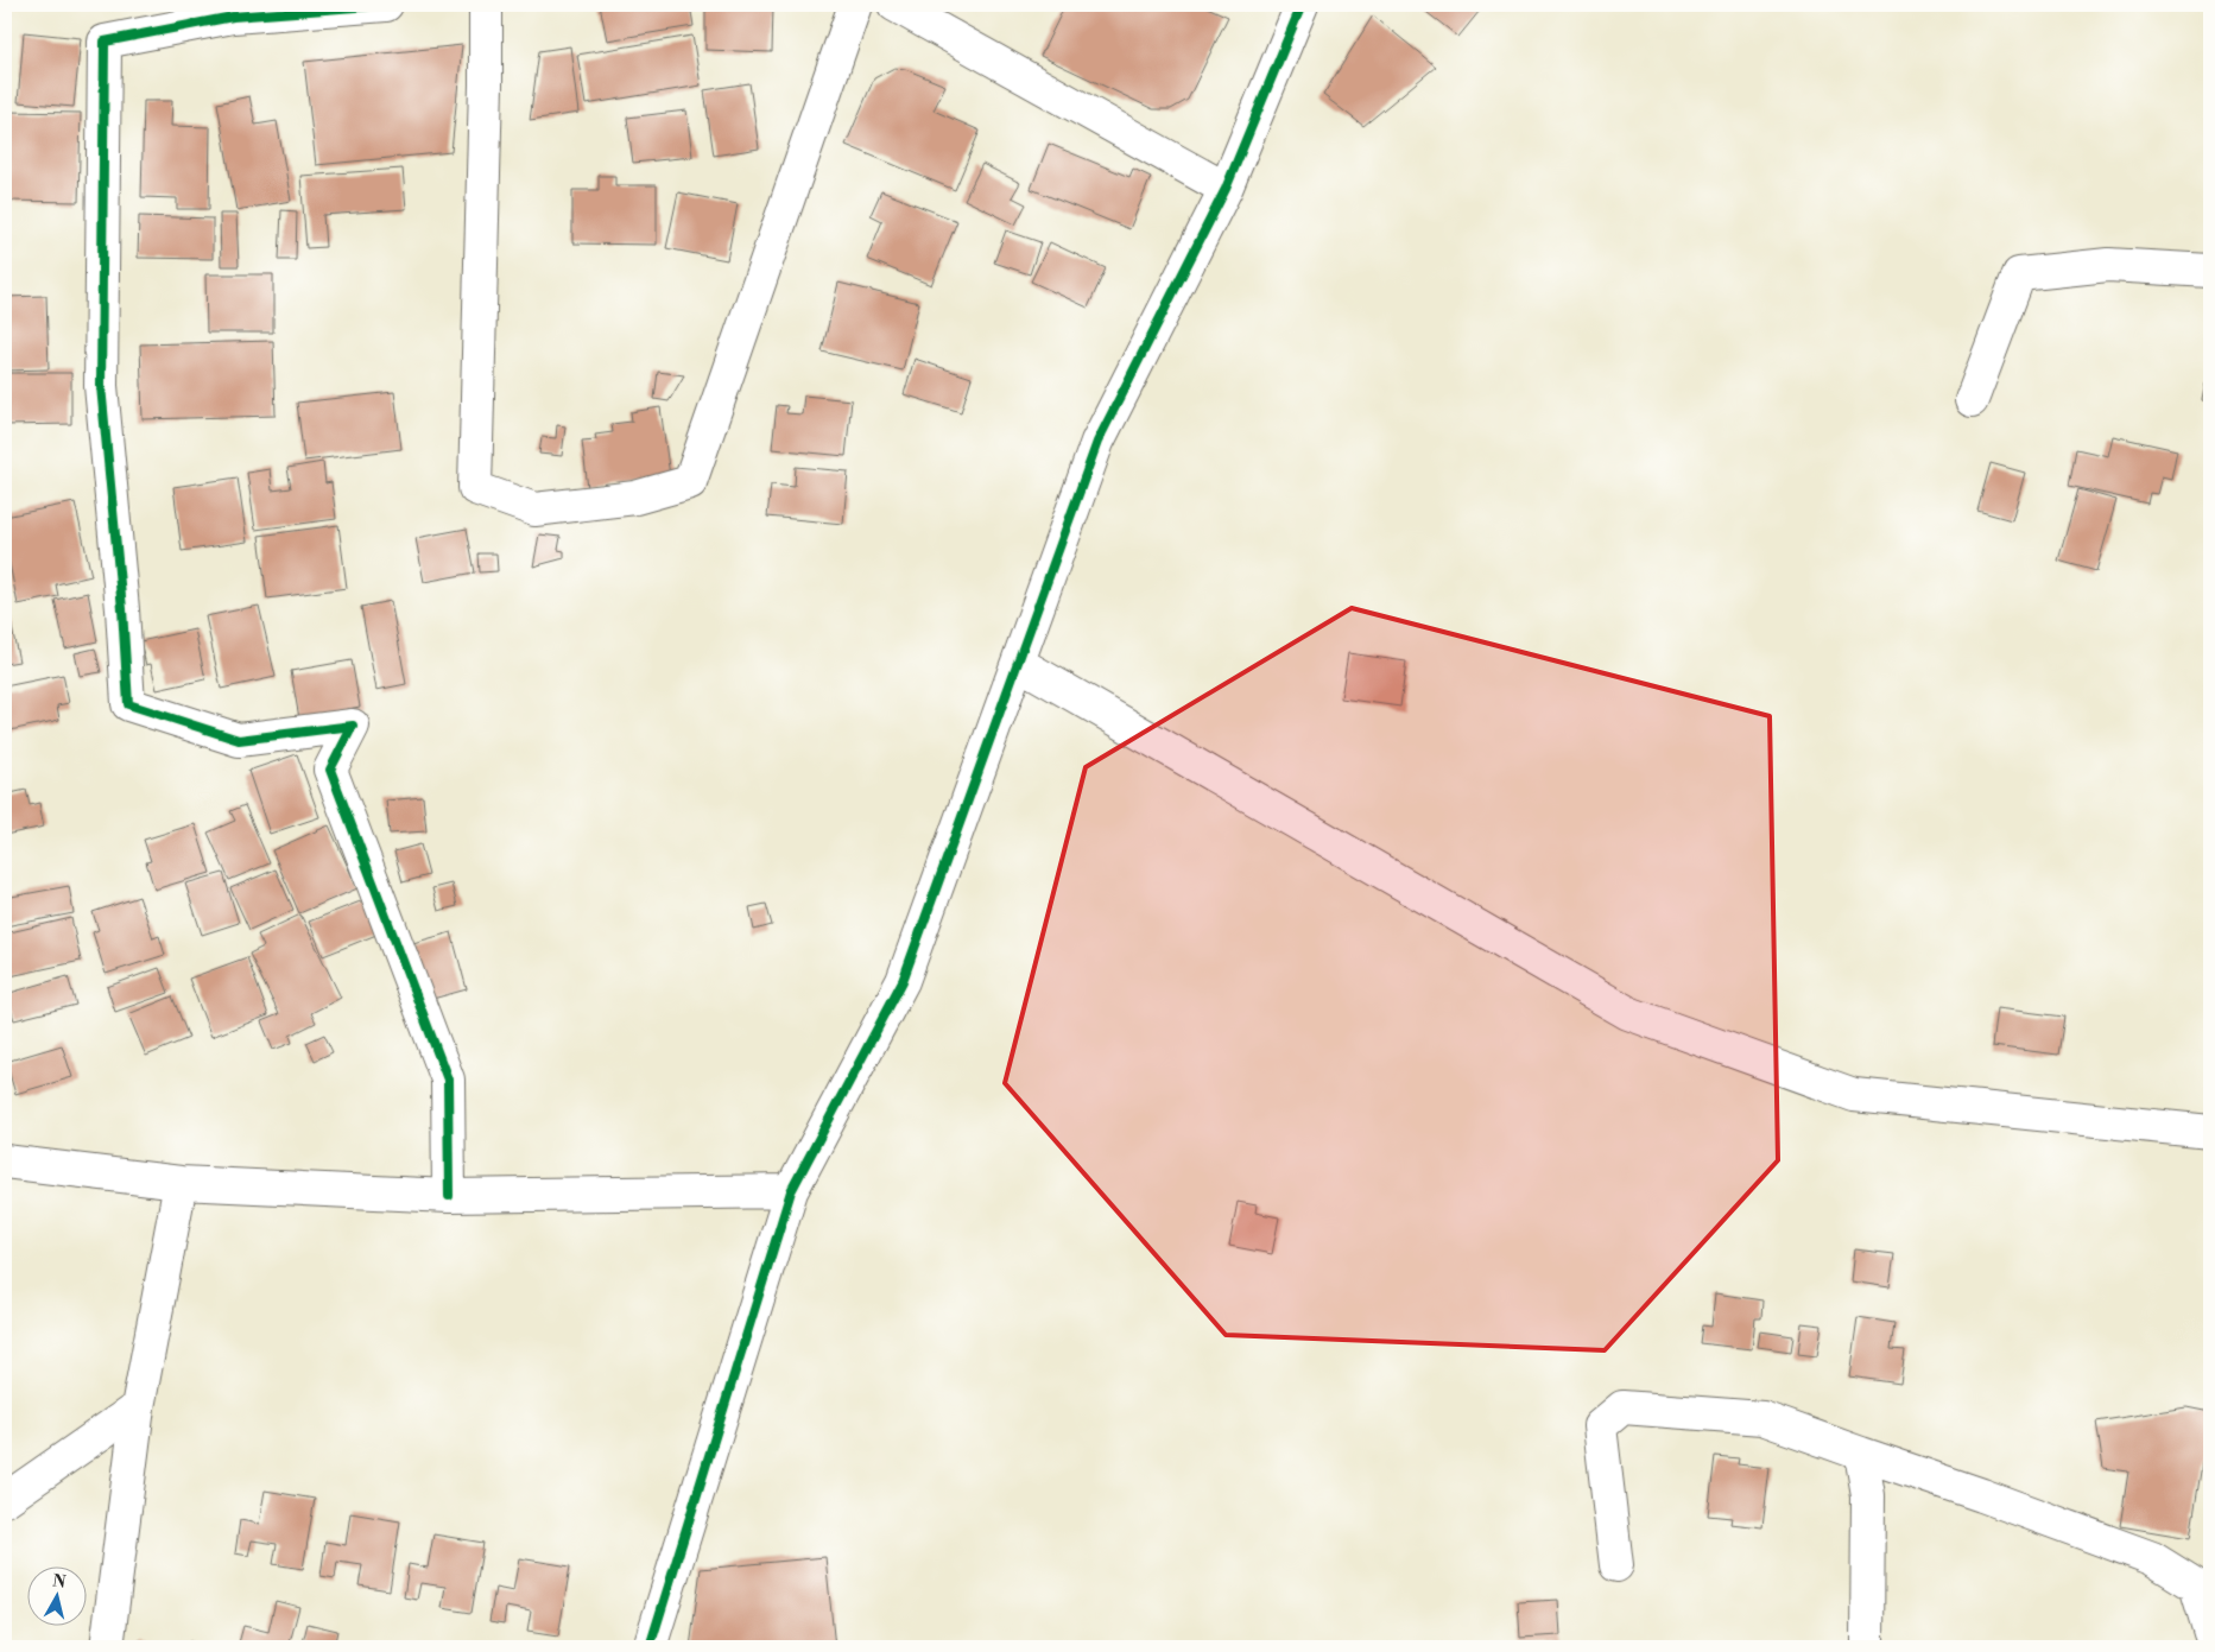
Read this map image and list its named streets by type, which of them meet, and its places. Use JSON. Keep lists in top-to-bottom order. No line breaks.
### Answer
{"north":"top"}
